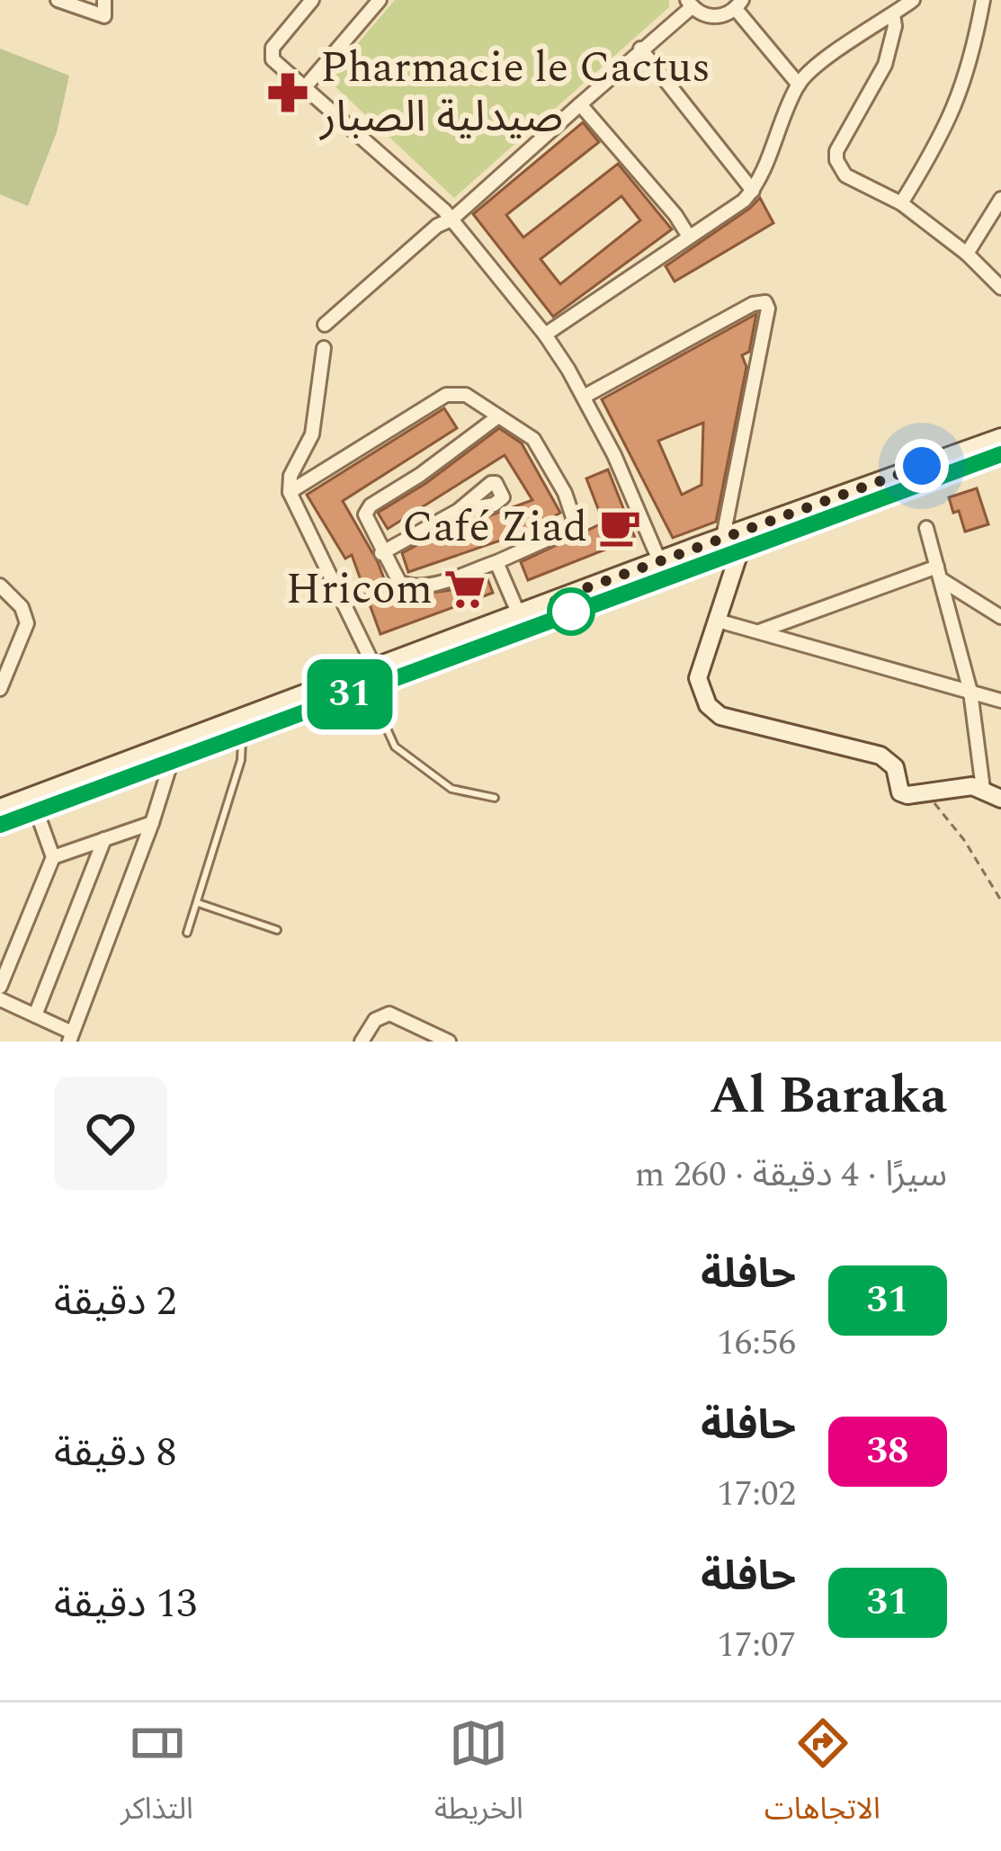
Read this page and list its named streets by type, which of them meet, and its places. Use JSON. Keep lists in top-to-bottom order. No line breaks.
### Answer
{"places":{"pharmacy":["Pharmacie le Cactus صيدلية الصبار"],"cafe":["Café Ziad"],"supermarket":["Hricom"]},"lines":["bus line 31"],"page":{"on_map":"31","heading":["Al Baraka","سيرًا · 4 دقيقة · 260 m"],"list":[{"mark":"31","name":"حافلة","note":"16:56","value":"2 دقيقة"},{"mark":"38","name":"حافلة","note":"17:02","value":"8 دقيقة"},{"mark":"31","name":"حافلة","note":"17:07","value":"13 دقيقة"}],"tabs":["الاتجاهات","الخريطة","التذاكر"]}}
